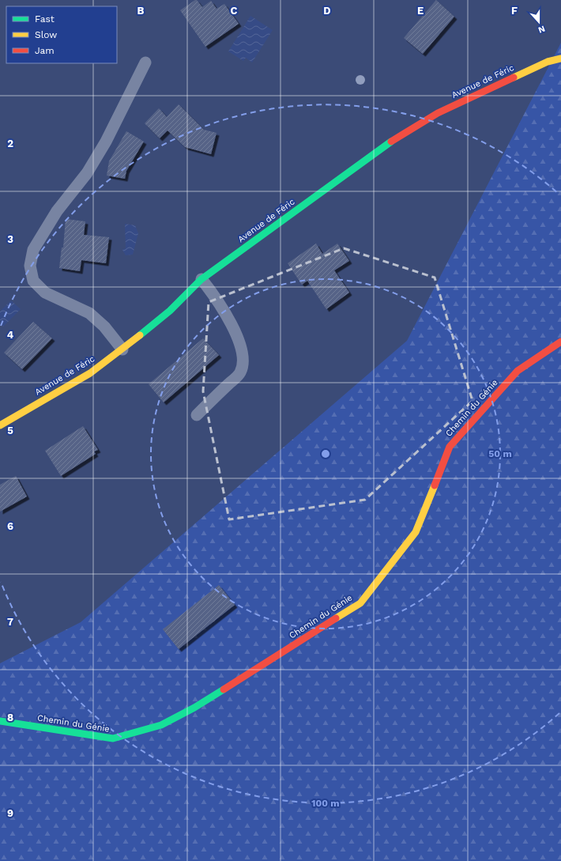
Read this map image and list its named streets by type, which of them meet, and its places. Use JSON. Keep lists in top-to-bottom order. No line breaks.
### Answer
{"streets":{"street":["Avenue de Féric","Chemin du Génie"]},"legend":["Fast","Slow","Jam"],"north":"bottom","grid":{"columns":["B","C","D","E","F"],"rows":["2","3","4","5","6","7","8","9"]},"rings":["50 m","100 m"]}
